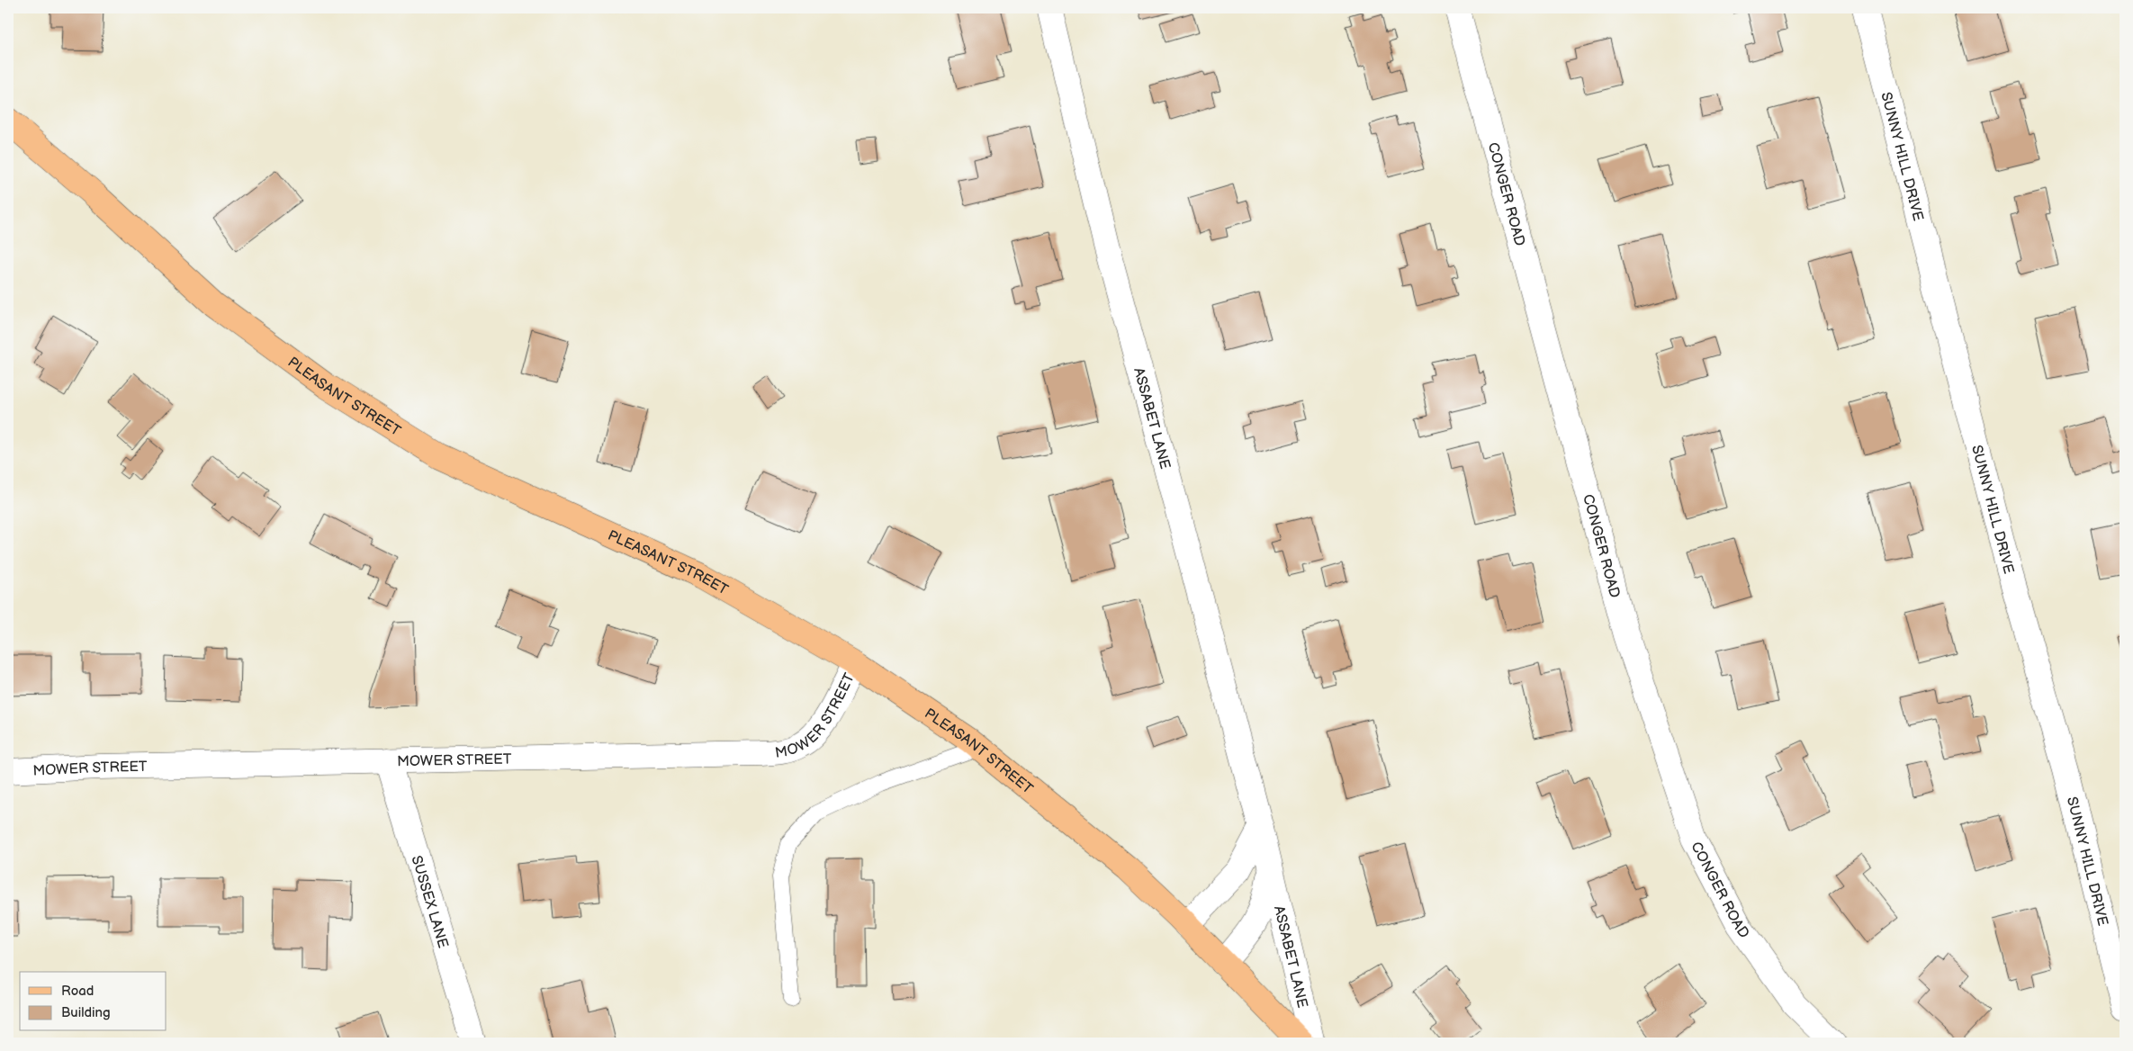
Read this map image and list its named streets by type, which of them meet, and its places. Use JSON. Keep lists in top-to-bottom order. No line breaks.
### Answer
{"streets":{"main road":["PLEASANT STREET"],"street":["SUNNY HILL DRIVE","CONGER ROAD","ASSABET LANE","MOWER STREET","SUSSEX LANE"]},"crossings":[["PLEASANT STREET","ASSABET LANE"],["PLEASANT STREET","MOWER STREET"],["MOWER STREET","SUSSEX LANE"]],"legend":["Road","Building"]}
